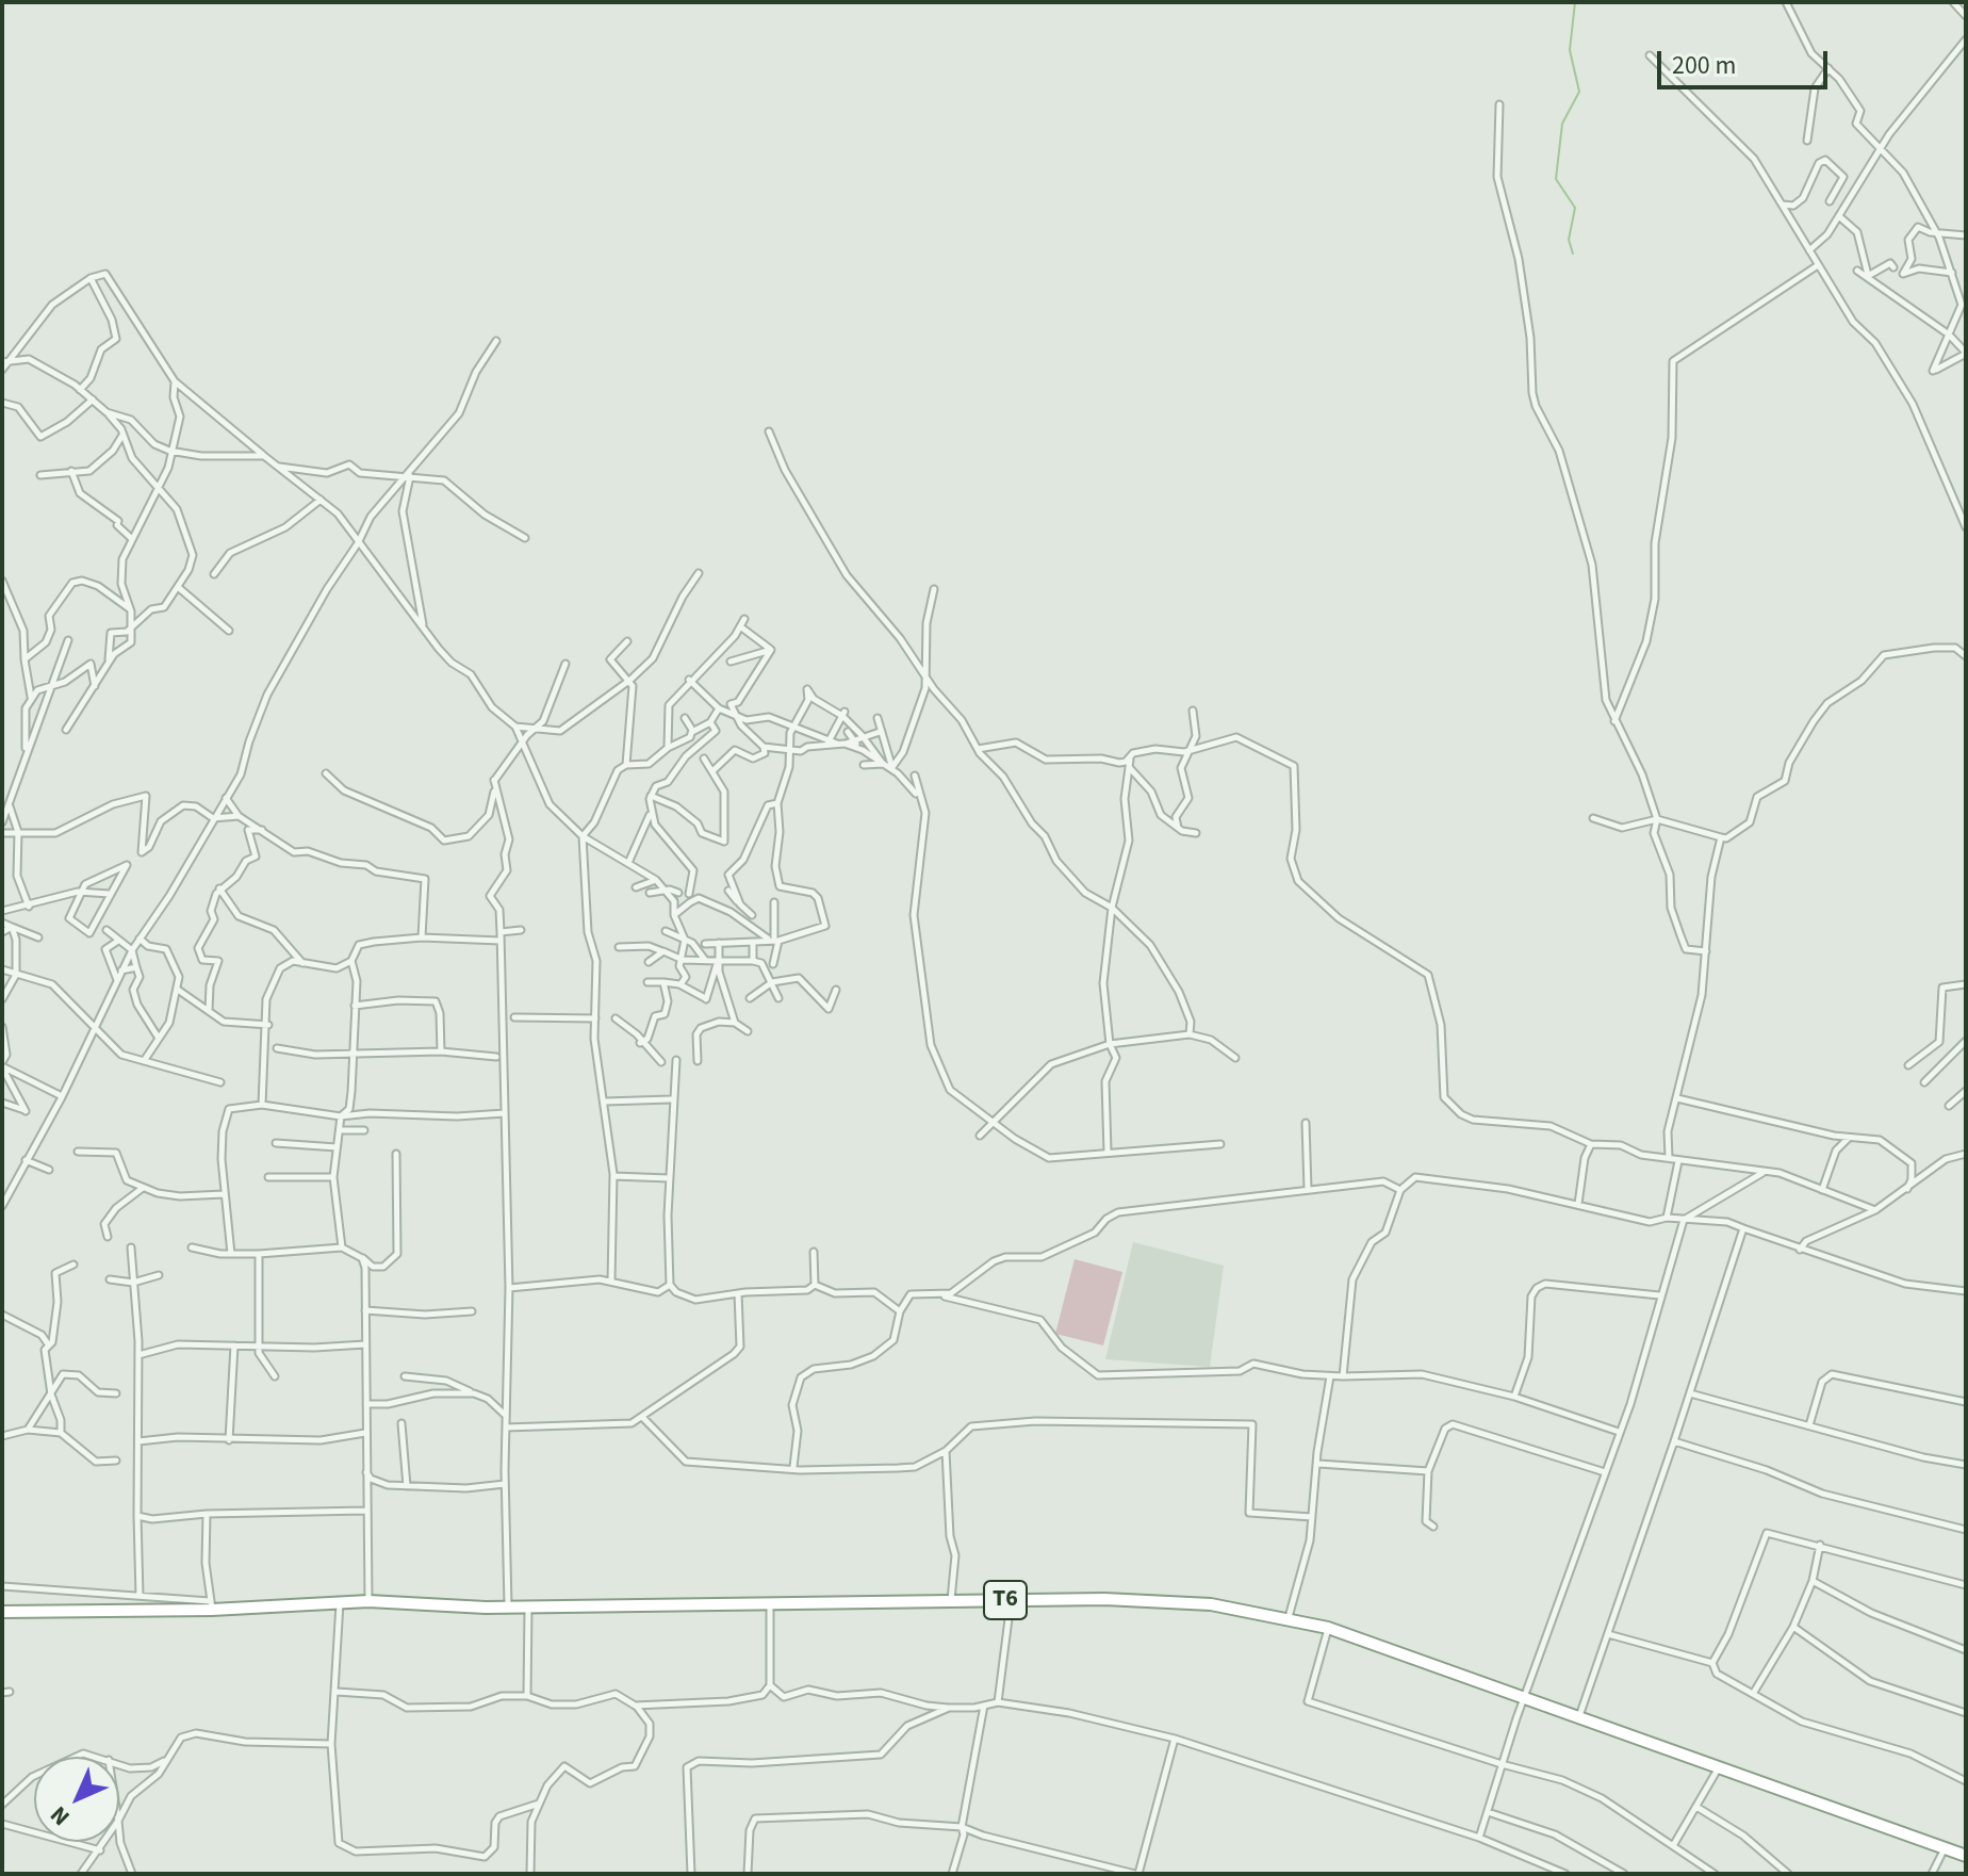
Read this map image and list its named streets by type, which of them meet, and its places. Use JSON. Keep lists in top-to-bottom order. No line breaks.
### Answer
{"streets":{"highway":["T6"]},"scale_bar":"200 m","north":"bottom left"}
